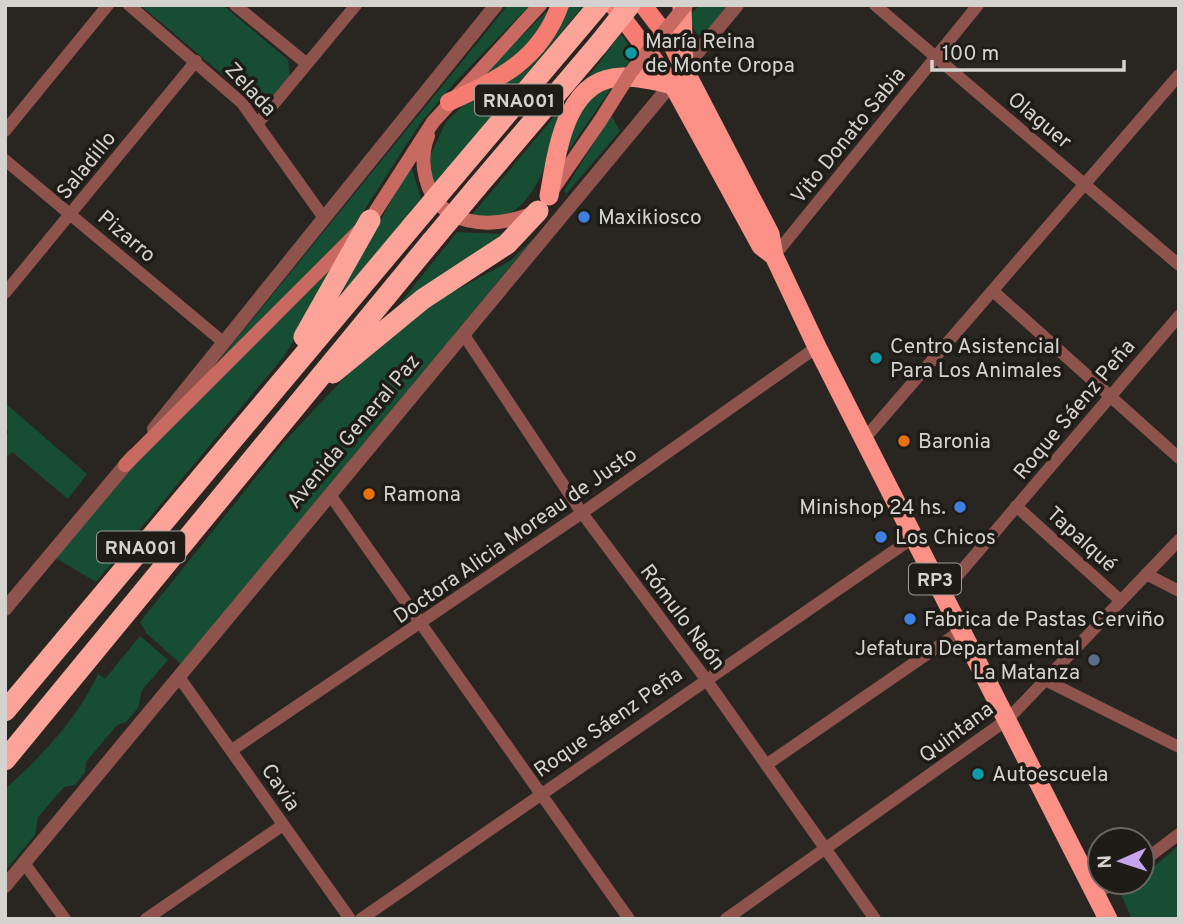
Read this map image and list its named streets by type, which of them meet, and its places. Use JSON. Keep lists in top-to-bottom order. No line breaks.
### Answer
{"streets":{"highway":["RNA001","RP3"],"street":["Zelada","Olaguer","Vito Donato Sabia","Saladillo","Pizarro","Roque Sáenz Peña","Avenida General Paz","Doctora Alicia Moreau de Justo","Tapalqué","Rómulo Naón","Quintana","Cavia"]},"crossings":[["Zelada","Saladillo"],["Olaguer","Vito Donato Sabia"],["Vito Donato Sabia","RP3"],["Saladillo","Pizarro"],["Roque Sáenz Peña","Tapalqué"],["Roque Sáenz Peña","RP3"],["Roque Sáenz Peña","Rómulo Naón"],["Avenida General Paz","RP3"],["Avenida General Paz","Rómulo Naón"],["Avenida General Paz","Cavia"],["Doctora Alicia Moreau de Justo","RP3"],["Doctora Alicia Moreau de Justo","Rómulo Naón"],["Doctora Alicia Moreau de Justo","Cavia"],["Tapalqué","Quintana"],["RP3","Quintana"],["Rómulo Naón","Quintana"]],"places":["María Reina de Monte Oropa","Maxikiosco","Centro Asistencial Para Los Animales","Baronia","Ramona","Minishop 24 hs.","Los Chicos","Fabrica de Pastas Cerviño","Jefatura Departamental La Matanza","Autoescuela"],"scale_bar":"100 m","north":"left"}
